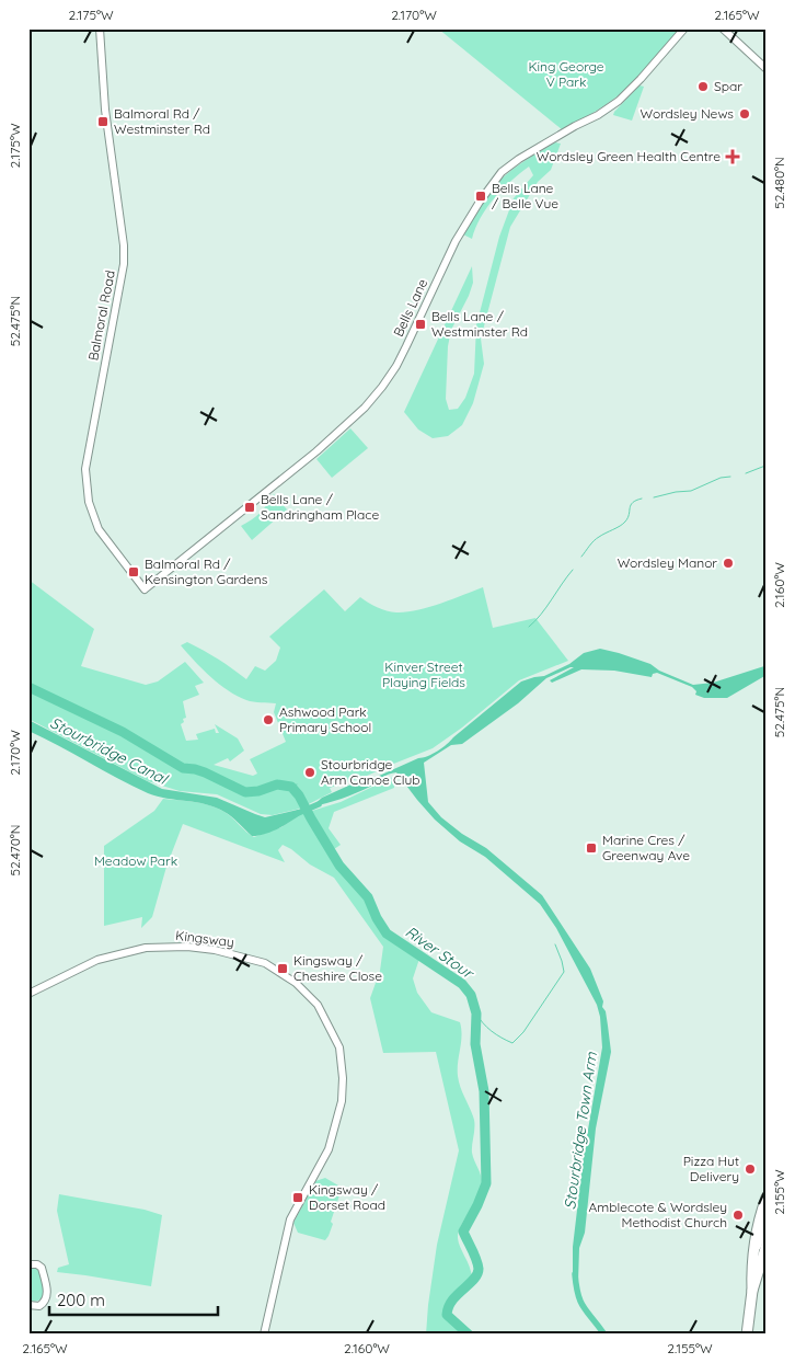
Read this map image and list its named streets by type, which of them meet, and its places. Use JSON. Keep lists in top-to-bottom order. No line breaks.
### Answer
{"streets":{"street":["Bells Lane","Balmoral Road","Kingsway"]},"crossings":[["Bells Lane","Balmoral Road"]],"water":["Stourbridge Canal","River Stour","Stourbridge Town Arm"],"parks":["King George V Park","Kinver Street Playing Fields","Meadow Park"],"places":{"other":["Spar","Wordsley News","Wordsley Manor","Ashwood Park Primary School","Stourbridge Arm Canoe Club","Pizza Hut Delivery","Amblecote & Wordsley Methodist Church"],"transit":["Balmoral Rd / Westminster Rd","Bells Lane / Belle Vue","Bells Lane / Westminster Rd","Bells Lane / Sandringham Place","Balmoral Rd / Kensington Gardens","Marine Cres / Greenway Ave","Kingsway / Cheshire Close","Kingsway / Dorset Road"],"health":["Wordsley Green Health Centre"]},"scale_bar":"200 m","coordinates":["2.175°W","2.170°W","2.165°W","52.480°N","52.475°N","2.160°W","52.470°N","2.155°W"]}
